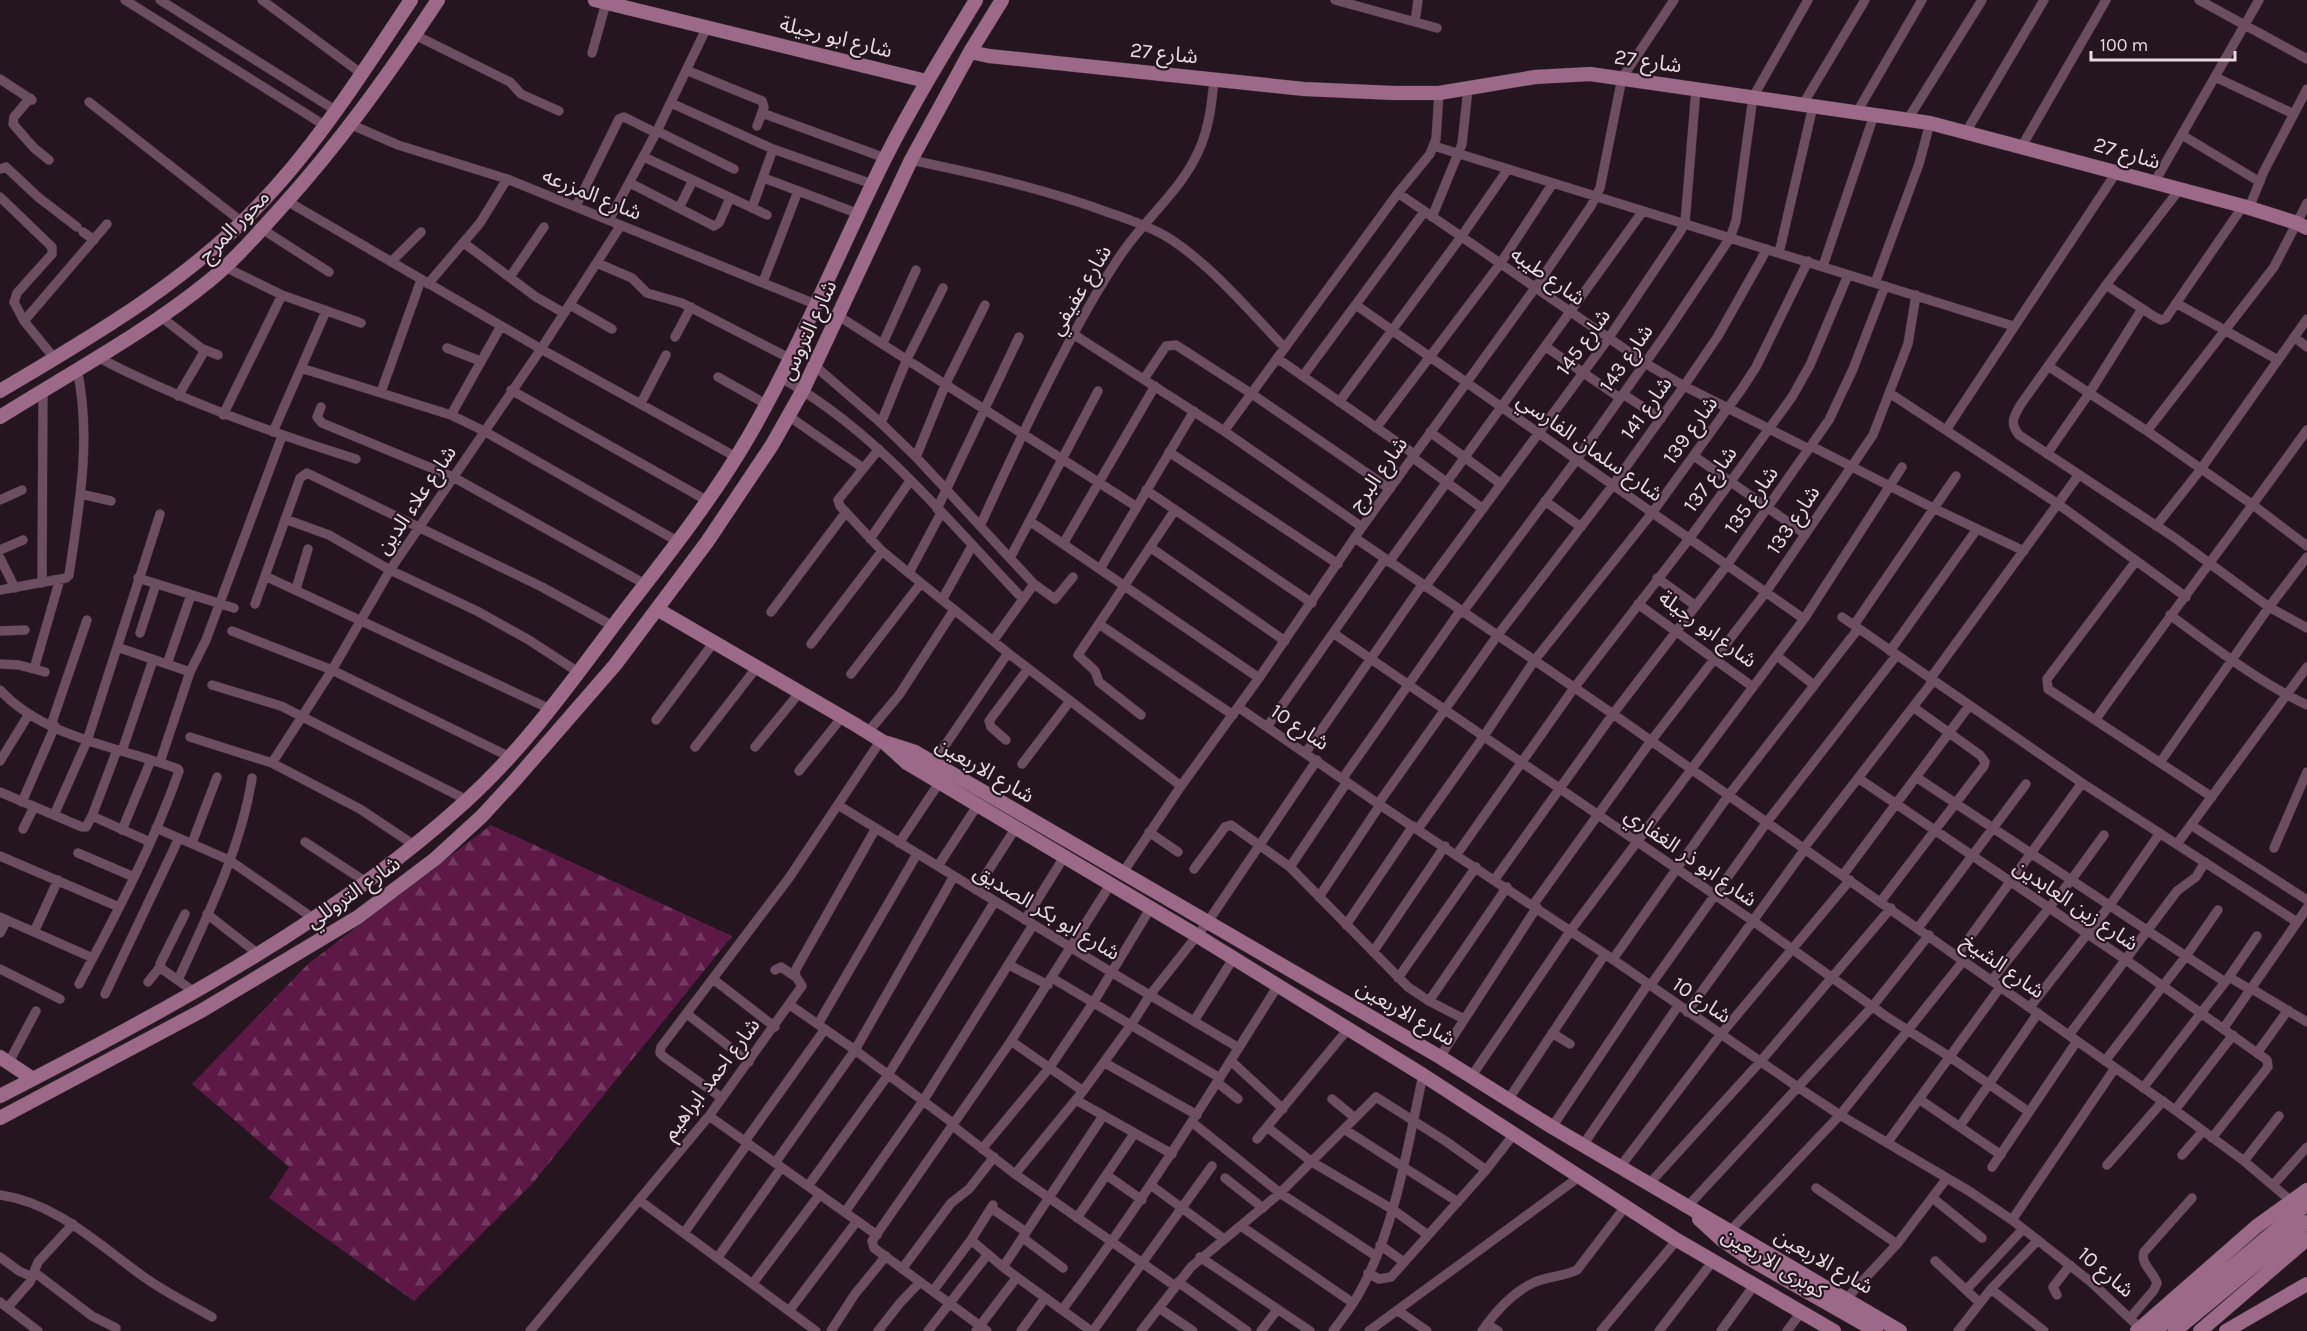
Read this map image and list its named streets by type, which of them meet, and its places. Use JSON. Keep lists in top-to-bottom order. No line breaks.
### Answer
{"streets":{"street":["شارع ابو رجيلة","شارع 27","شارع المزرعه","محور المرج","شارع طيبه","شارع عفيفي","شارع التروس","شارع 145","شارع 143","شارع 141","شارع 139","شارع سلمان الفارسي","شارع البرج","شارع 137","شارع علاء الدين","شارع 135","شارع 133","شارع 10","شارع الاربعين","شارع ابو ذر الغفاري","شارع التروللي","شارع زين العابدين","شارع ابو بكر الصديق","شارع الشيخ","شارع احمد ابراهيم","كوبرى الاربعين"]},"crossings":[["شارع ابو رجيلة","شارع التروس"],["شارع ابو رجيلة","شارع 137"],["شارع ابو رجيلة","شارع 135"],["شارع ابو رجيلة","شارع 133"],["شارع 27","شارع عفيفي"],["شارع 27","شارع التروس"],["شارع 27","شارع 145"],["شارع 27","شارع 143"],["شارع 27","شارع البرج"],["شارع المزرعه","محور المرج"],["شارع المزرعه","شارع التروس"],["شارع المزرعه","شارع علاء الدين"],["شارع طيبه","شارع 145"],["شارع طيبه","شارع 143"],["شارع طيبه","شارع 141"],["شارع طيبه","شارع 139"],["شارع طيبه","شارع البرج"],["شارع طيبه","شارع 137"],["شارع طيبه","شارع 135"],["شارع طيبه","شارع 133"],["شارع التروس","شارع الاربعين"],["شارع التروس","شارع التروللي"],["شارع 145","شارع سلمان الفارسي"],["شارع 145","شارع 10"],["شارع 145","شارع ابو ذر الغفاري"],["شارع 145","شارع الشيخ"],["شارع 143","شارع سلمان الفارسي"],["شارع 143","شارع 10"],["شارع 143","شارع ابو ذر الغفاري"],["شارع 143","شارع الشيخ"],["شارع 141","شارع سلمان الفارسي"],["شارع 141","شارع 10"],["شارع 141","شارع ابو ذر الغفاري"],["شارع 141","شارع الشيخ"],["شارع 139","شارع سلمان الفارسي"],["شارع 139","شارع 10"],["شارع 139","شارع ابو ذر الغفاري"],["شارع 139","شارع الشيخ"],["شارع سلمان الفارسي","شارع البرج"],["شارع سلمان الفارسي","شارع 137"],["شارع سلمان الفارسي","شارع 135"],["شارع سلمان الفارسي","شارع 133"],["شارع البرج","شارع 10"],["شارع البرج","شارع الاربعين"],["شارع البرج","شارع الشيخ"],["شارع 137","شارع 10"],["شارع 137","شارع ابو ذر الغفاري"],["شارع 137","شارع الشيخ"],["شارع 135","شارع 10"],["شارع 135","شارع ابو ذر الغفاري"],["شارع 135","شارع الشيخ"],["شارع 133","شارع 10"],["شارع 133","شارع الاربعين"],["شارع 133","شارع ابو ذر الغفاري"],["شارع 133","شارع الشيخ"],["شارع الاربعين","شارع التروللي"],["شارع الاربعين","كوبرى الاربعين"],["شارع زين العابدين","شارع الشيخ"],["شارع ابو بكر الصديق","شارع احمد ابراهيم"]],"scale_bar":"100 m"}
